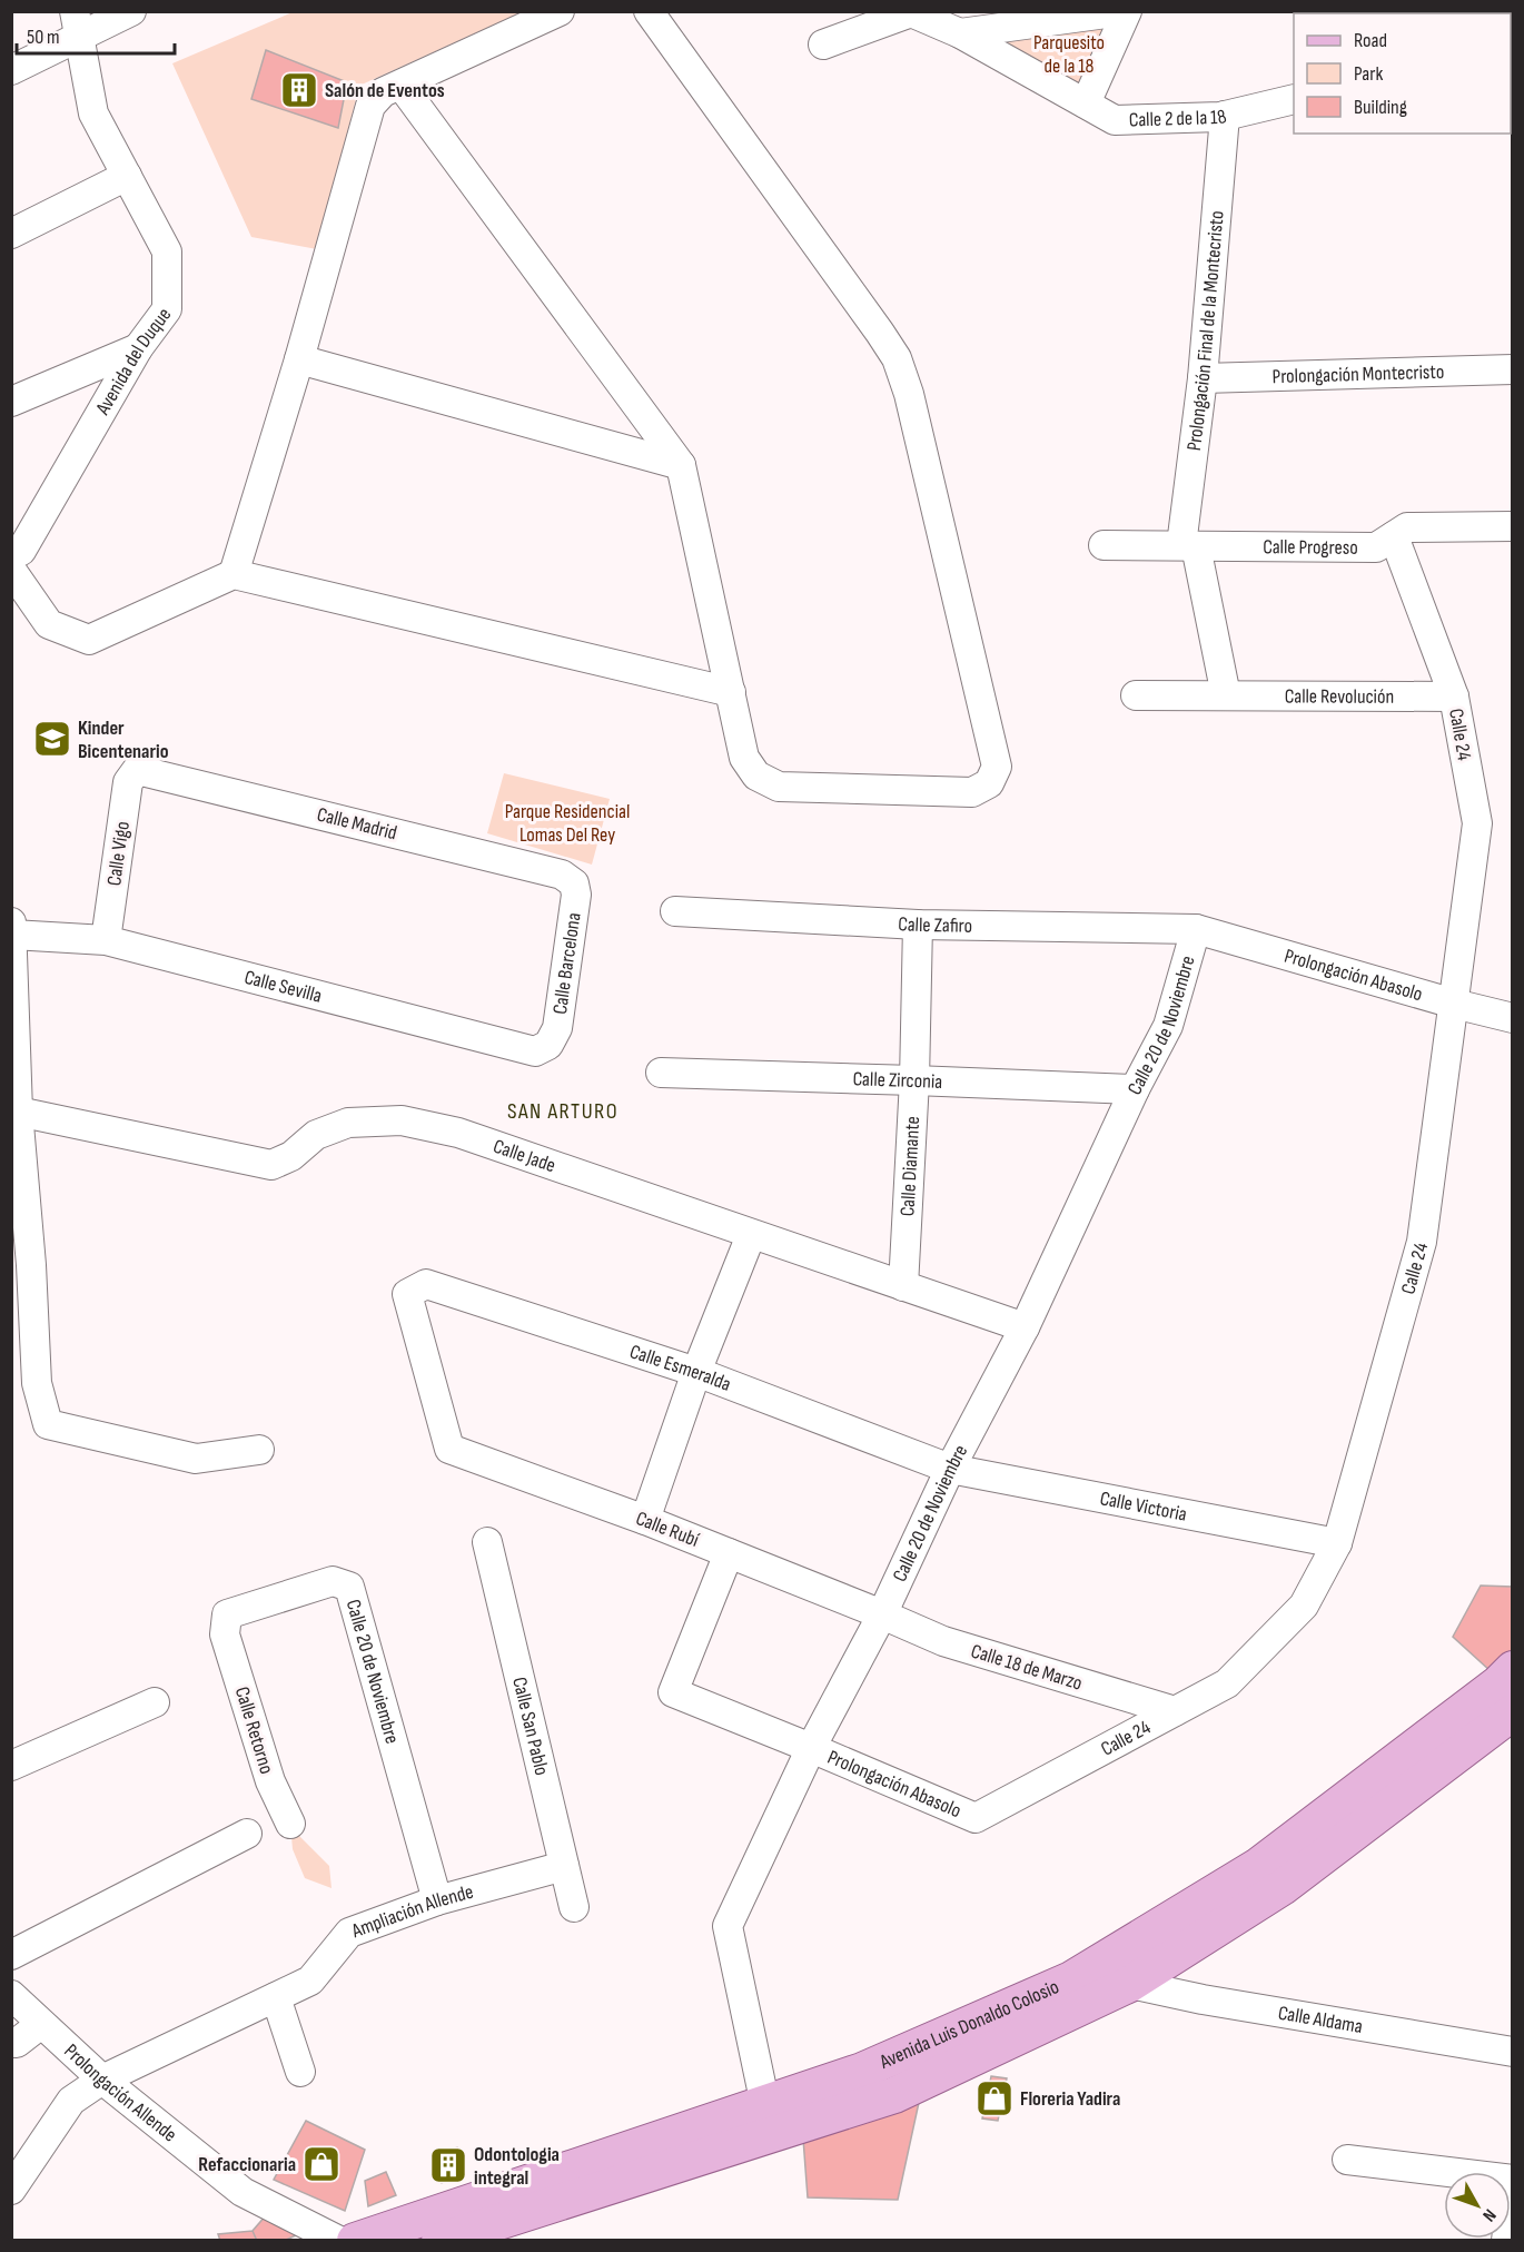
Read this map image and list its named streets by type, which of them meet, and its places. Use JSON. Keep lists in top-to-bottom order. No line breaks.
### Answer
{"streets":{"main road":["Avenida Luis Donaldo Colosio"],"street":["Calle 2 de la 18","Prolongación Final de la Montecristo","Avenida del Duque","Prolongación Montecristo","Calle Progreso","Calle Revolución","Calle 24","Calle Madrid","Calle Vigo","Calle Zafiro","Calle Barcelona","Prolongación Abasolo","Calle Sevilla","Calle 20 de Noviembre","Calle Zirconia","Calle Jade","Calle Diamante","Calle Esmeralda","Calle Victoria","Calle Rubí","Calle 18 de Marzo","Calle San Pablo","Calle Retorno","Ampliación Allende","Calle Aldama","Prolongación Allende"]},"crossings":[["Calle 2 de la 18","Prolongación Final de la Montecristo"],["Prolongación Final de la Montecristo","Prolongación Montecristo"],["Prolongación Final de la Montecristo","Calle Progreso"],["Prolongación Final de la Montecristo","Calle Revolución"],["Calle Progreso","Calle 24"],["Calle Revolución","Calle 24"],["Calle 24","Prolongación Abasolo"],["Calle 24","Calle Victoria"],["Calle 24","Calle 18 de Marzo"],["Calle Madrid","Calle Vigo"],["Calle Madrid","Calle Barcelona"],["Calle Vigo","Calle Sevilla"],["Calle Zafiro","Prolongación Abasolo"],["Calle Zafiro","Calle 20 de Noviembre"],["Calle Zafiro","Calle Diamante"],["Calle Barcelona","Calle Sevilla"],["Prolongación Abasolo","Calle 20 de Noviembre"],["Prolongación Abasolo","Calle Rubí"],["Calle 20 de Noviembre","Calle Zirconia"],["Calle 20 de Noviembre","Calle Jade"],["Calle 20 de Noviembre","Calle Esmeralda"],["Calle 20 de Noviembre","Calle Victoria"],["Calle 20 de Noviembre","Calle Rubí"],["Calle 20 de Noviembre","Calle 18 de Marzo"],["Calle 20 de Noviembre","Calle Retorno"],["Calle 20 de Noviembre","Ampliación Allende"],["Calle 20 de Noviembre","Avenida Luis Donaldo Colosio"],["Calle Zirconia","Calle Diamante"],["Calle Jade","Calle Diamante"],["Calle Esmeralda","Calle Victoria"],["Calle Esmeralda","Calle Rubí"],["Calle Rubí","Calle 18 de Marzo"],["Calle San Pablo","Ampliación Allende"],["Ampliación Allende","Prolongación Allende"],["Calle Aldama","Avenida Luis Donaldo Colosio"]],"districts":["SAN ARTURO"],"parks":["Parquesito de la 18","Parque Residencial Lomas Del Rey"],"places":{"building":["Salón de Eventos","Odontologia integral"],"school or university":["Kinder Bicentenario"],"shop":["Floreria Yadira","Refaccionaria"]},"legend":["Road","Park","Building"],"scale_bar":"50 m","north":"bottom right"}
